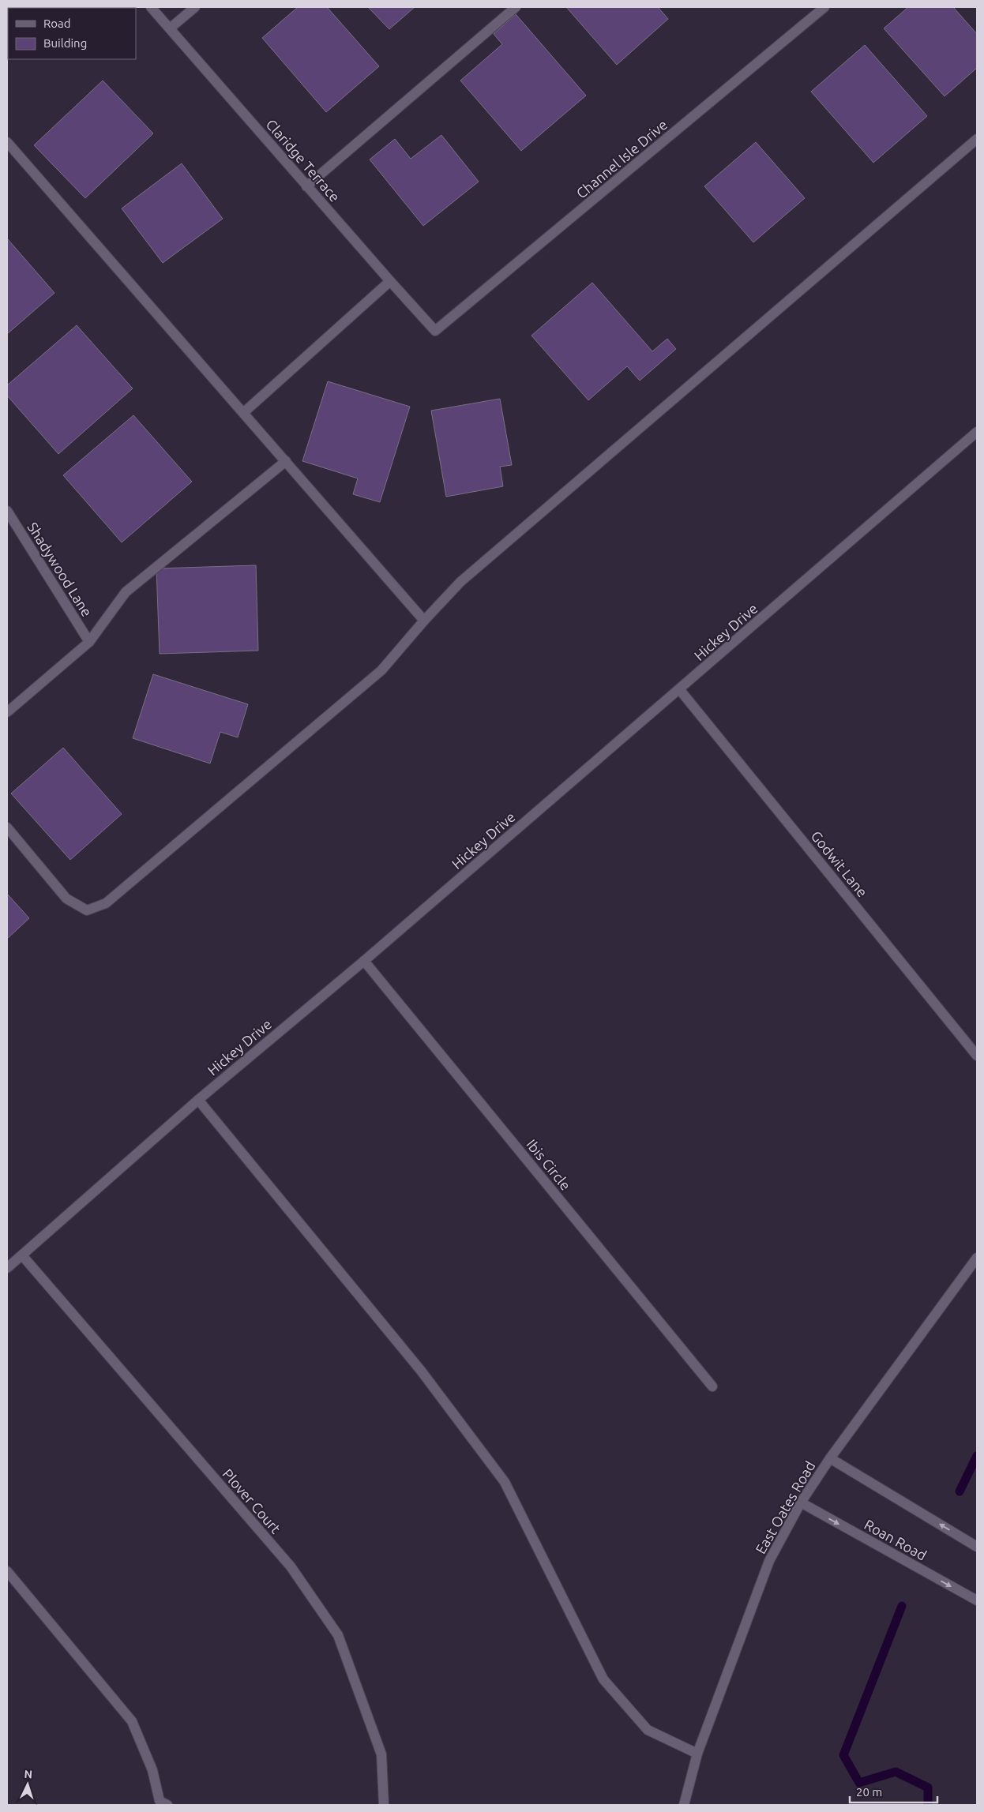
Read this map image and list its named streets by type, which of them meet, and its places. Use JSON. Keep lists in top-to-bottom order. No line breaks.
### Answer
{"streets":{"street":["Channel Isle Drive","Claridge Terrace","Shadywood Lane","Hickey Drive","Godwit Lane","Ibis Circle","Plover Court","East Oates Road","Roan Road"]},"crossings":[["Channel Isle Drive","Claridge Terrace"],["Hickey Drive","Godwit Lane"],["Hickey Drive","Ibis Circle"],["Hickey Drive","Plover Court"],["East Oates Road","Roan Road"]],"legend":["Road","Building"],"scale_bar":"20 m","north":"top"}
